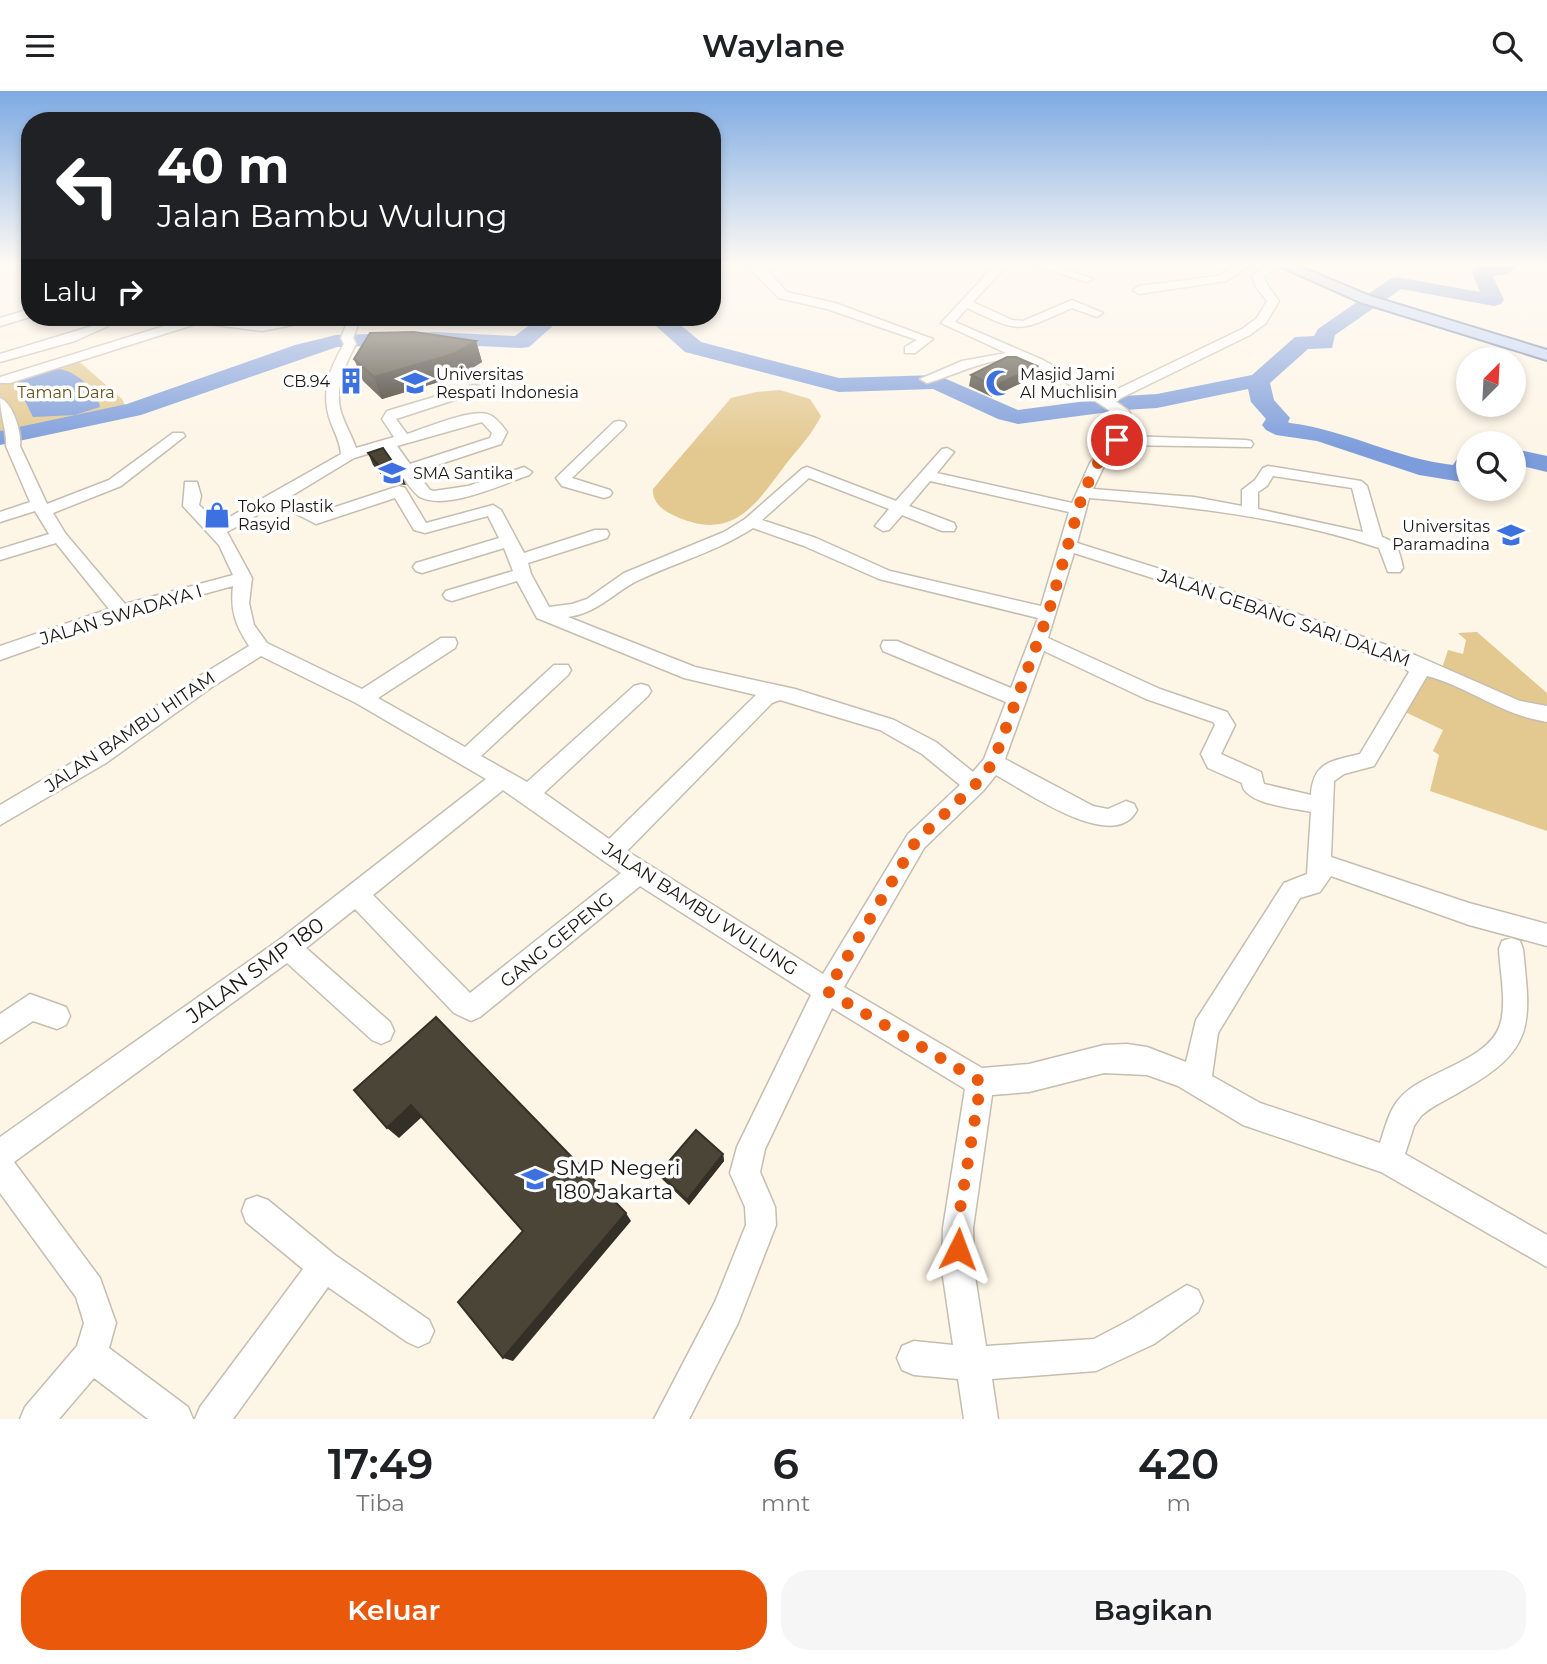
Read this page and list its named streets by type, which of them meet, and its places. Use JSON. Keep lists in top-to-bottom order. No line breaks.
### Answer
{"streets":{"street":["JALAN SWADAYA I","JALAN GEBANG SARI DALAM","JALAN BAMBU HITAM","JALAN BAMBU WULUNG","GANG GEPENG","JALAN SMP 180"]},"crossings":[["JALAN BAMBU HITAM","JALAN BAMBU WULUNG"],["JALAN BAMBU WULUNG","GANG GEPENG"],["JALAN BAMBU WULUNG","JALAN SMP 180"],["GANG GEPENG","JALAN SMP 180"]],"parks":["Taman Dara"],"places":{"building":["CB.94"],"school or university":["Universitas Respati Indonesia","SMA Santika","Universitas Paramadina","SMP Negeri 180 Jakarta"],"mosque":["Masjid Jami Al Muchlisin"],"shop":["Toko Plastik Rasyid"]},"north":"top right","page":{"header":"Waylane","turn":["40 m","Jalan Bambu Wulung"],"then":"Lalu","eta":["17:49","Tiba","6","mnt","420","m"],"buttons":["Keluar","Bagikan"]}}
